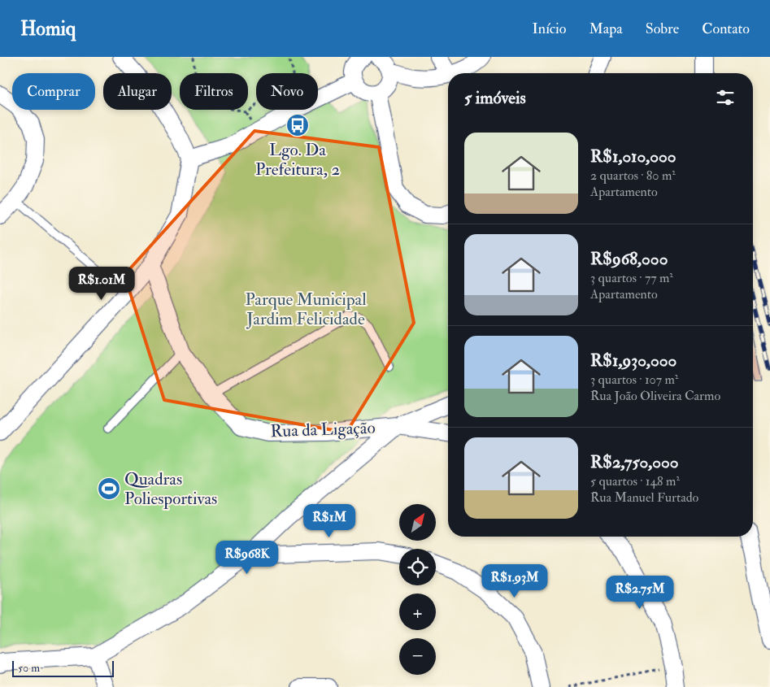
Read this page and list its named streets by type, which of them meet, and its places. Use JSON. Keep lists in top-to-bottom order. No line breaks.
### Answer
{"streets":{"street":["Rua da Ligação"]},"parks":["Parque Municipal Jardim Felicidade"],"places":{"bus stop":["Lgo. Da Prefeitura, 2"],"sports":["Quadras Poliesportivas"]},"scale_bar":"50 m","north":"top right","page":{"header":"Homiq","nav":["Início","Mapa","Sobre","Contato"],"chip":["Comprar","Alugar","Filtros","Novo"],"heading":"5 imóveis","list":[{"name":"R$1,010,000","note":"2 quartos · 80 m² · Apartamento"},{"name":"R$968,000","note":"3 quartos · 77 m² · Apartamento"},{"name":"R$1,930,000","note":"3 quartos · 107 m² · Rua João Oliveira Carmo"},{"name":"R$2,750,000","note":"5 quartos · 148 m² · Rua Manuel Furtado"}],"price":["R$1.01M","R$1M","R$968K","R$1.93M","R$2.75M"],"map_buttons":["+","−"],"scale":"50 m"}}
